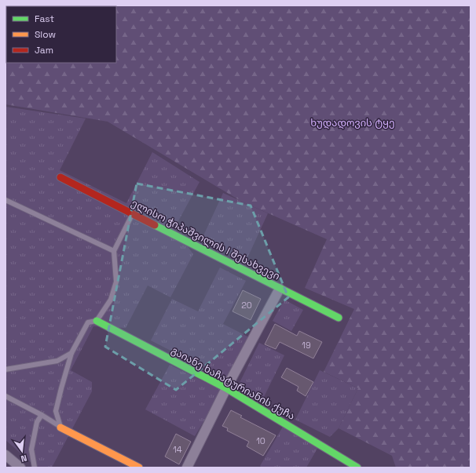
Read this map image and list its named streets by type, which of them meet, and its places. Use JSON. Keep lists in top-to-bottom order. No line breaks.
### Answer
{"streets":{"street":["ელისო ჭიპაშვილის I შესახვევი","გაიანე ხაჩატურიანის ქუჩა"]},"crossings":[["ელისო ჭიპაშვილის I შესახვევი","გაიანე ხაჩატურიანის ქუჩა"]],"parks":["ხუდადოვის ტყე"],"house_numbers":["20","19","10","14"],"legend":["Fast","Slow","Jam"],"north":"bottom"}
